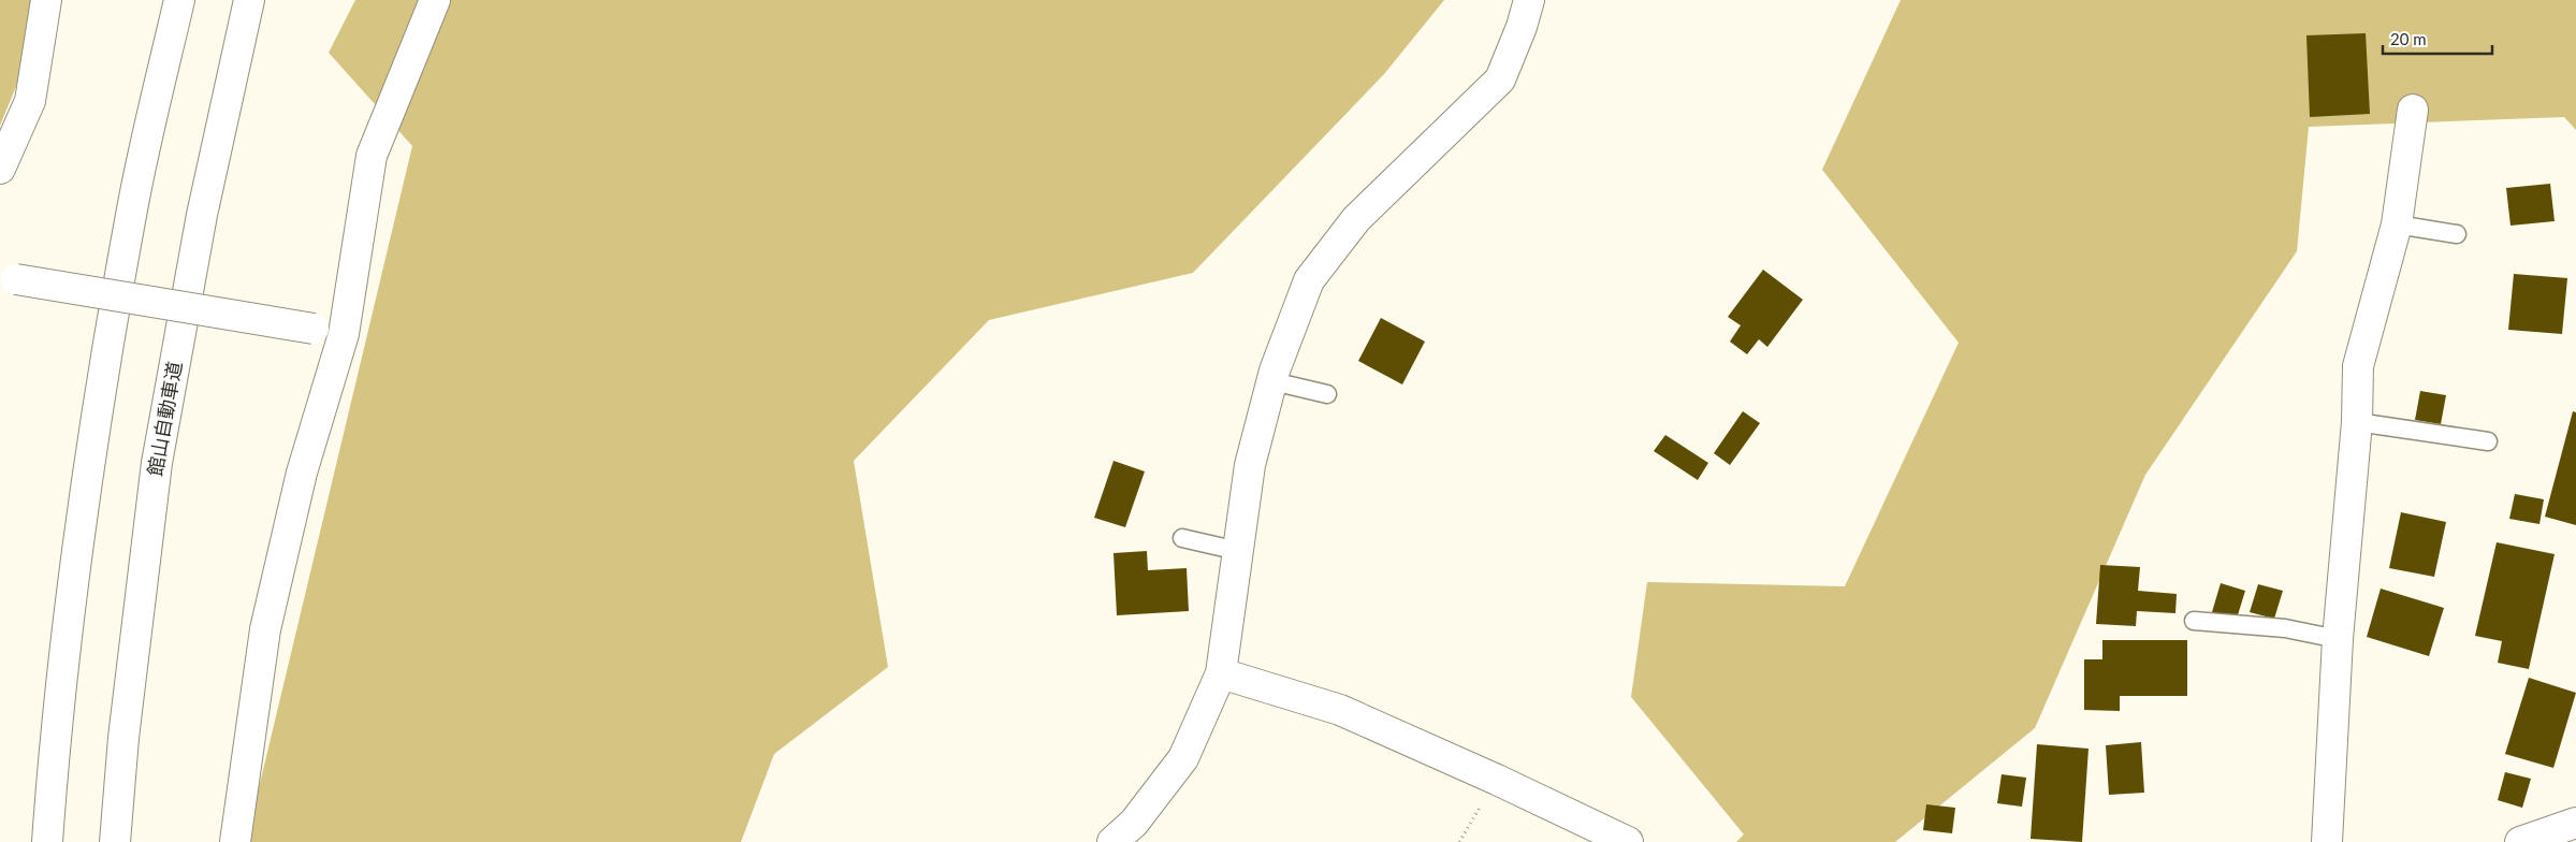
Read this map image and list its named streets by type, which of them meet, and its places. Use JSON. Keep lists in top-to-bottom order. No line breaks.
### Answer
{"streets":{"main road":["館山自動車道"]},"scale_bar":"20 m"}
